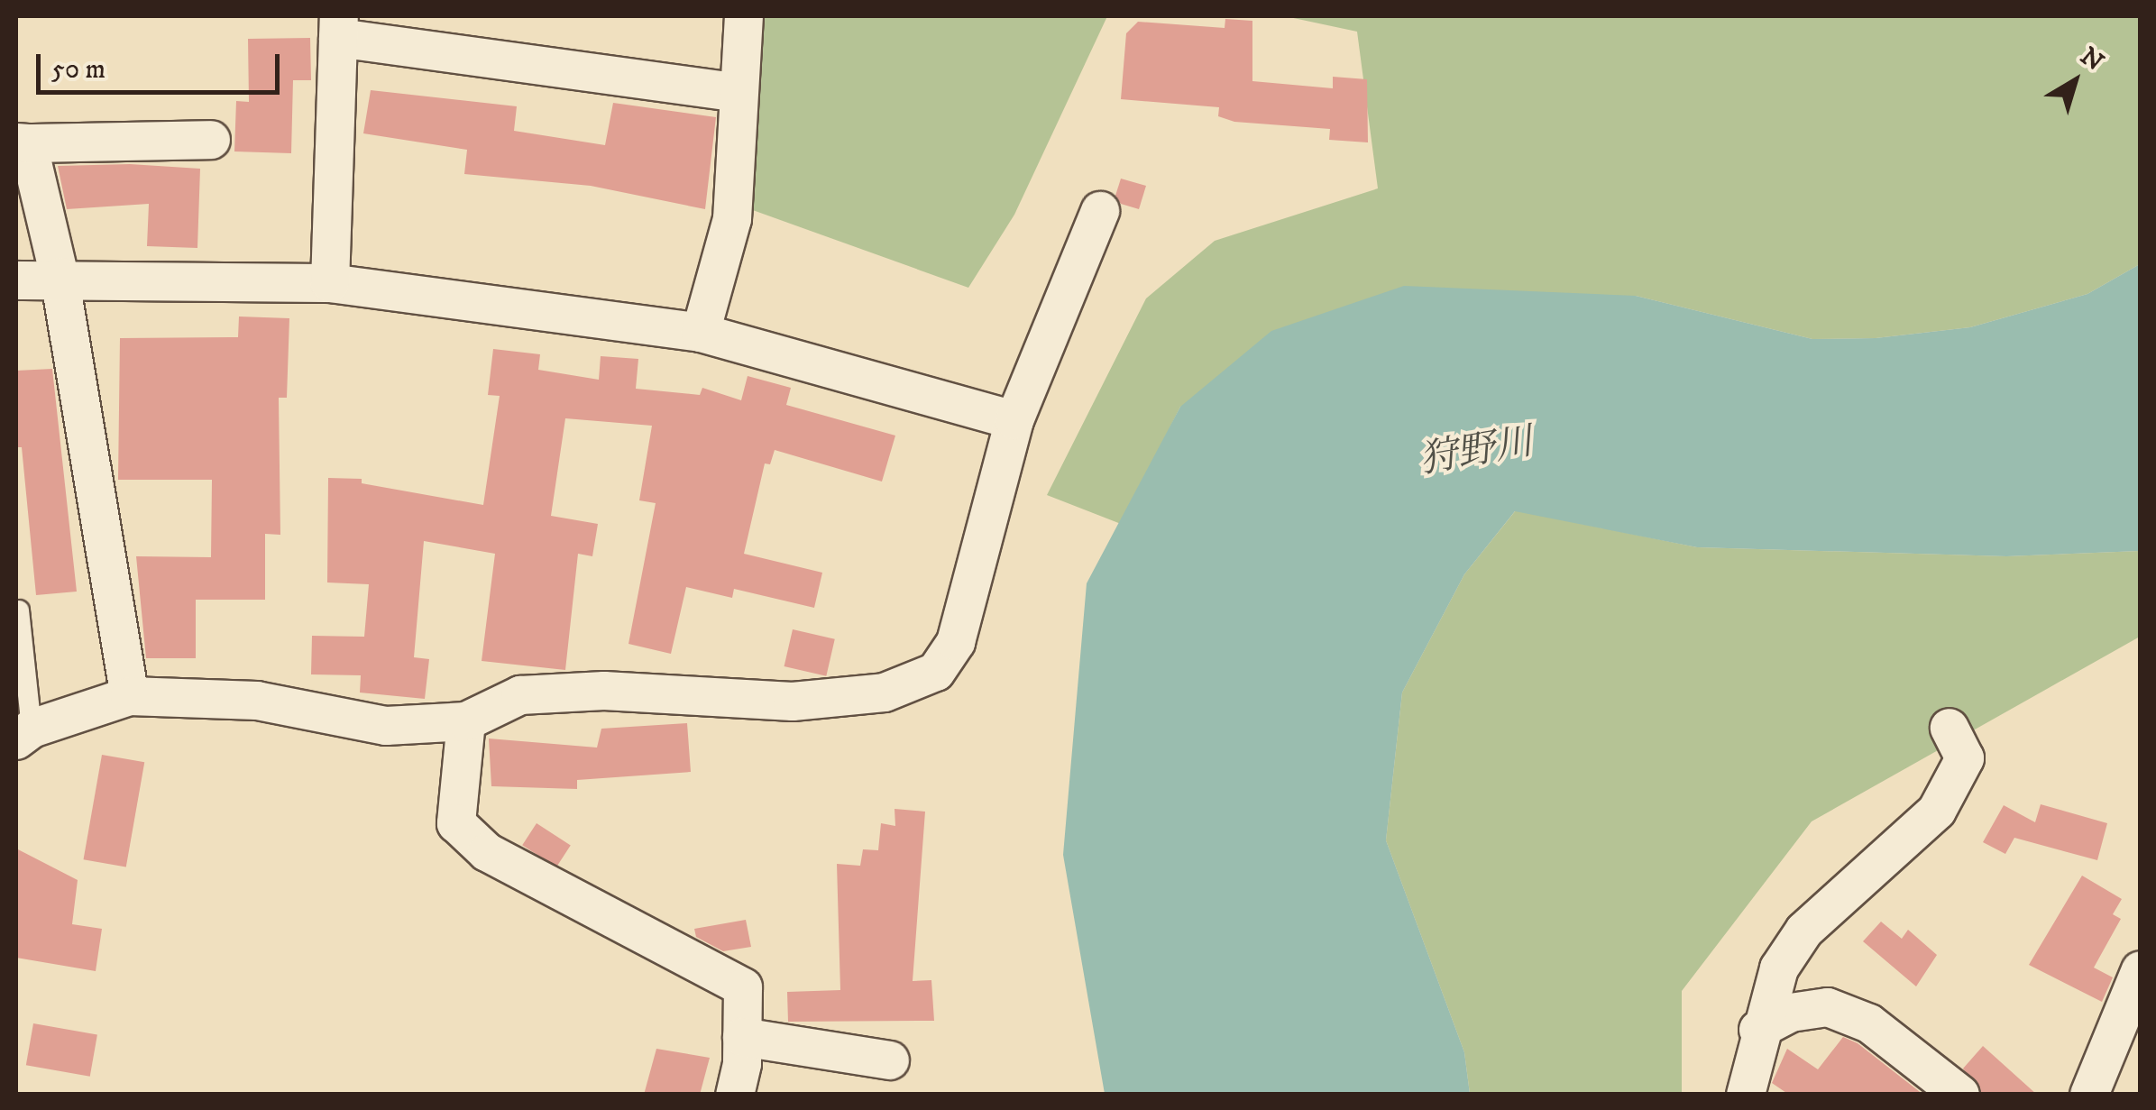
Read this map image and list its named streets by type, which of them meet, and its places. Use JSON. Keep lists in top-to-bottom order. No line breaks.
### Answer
{"water":["狩野川"],"scale_bar":"50 m","north":"top right"}
